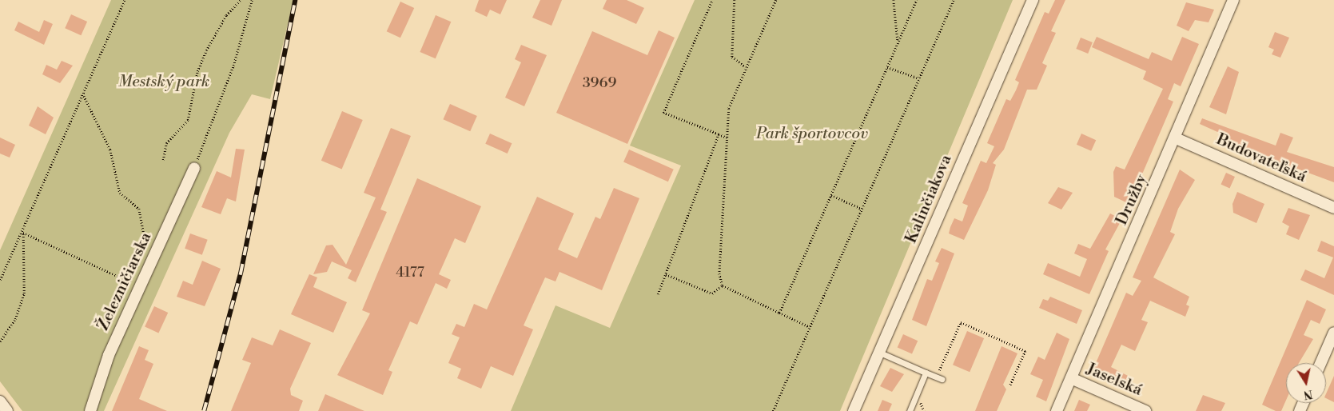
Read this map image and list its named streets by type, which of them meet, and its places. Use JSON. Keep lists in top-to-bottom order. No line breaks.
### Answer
{"streets":{"street":["Budovateľská","Kalinčiakova","Družby","Železničiarska","Jaselská"]},"crossings":[["Budovateľská","Družby"],["Družby","Jaselská"]],"parks":["Mestský park","Park športovcov"],"house_numbers":["3969","4177"],"north":"bottom"}
